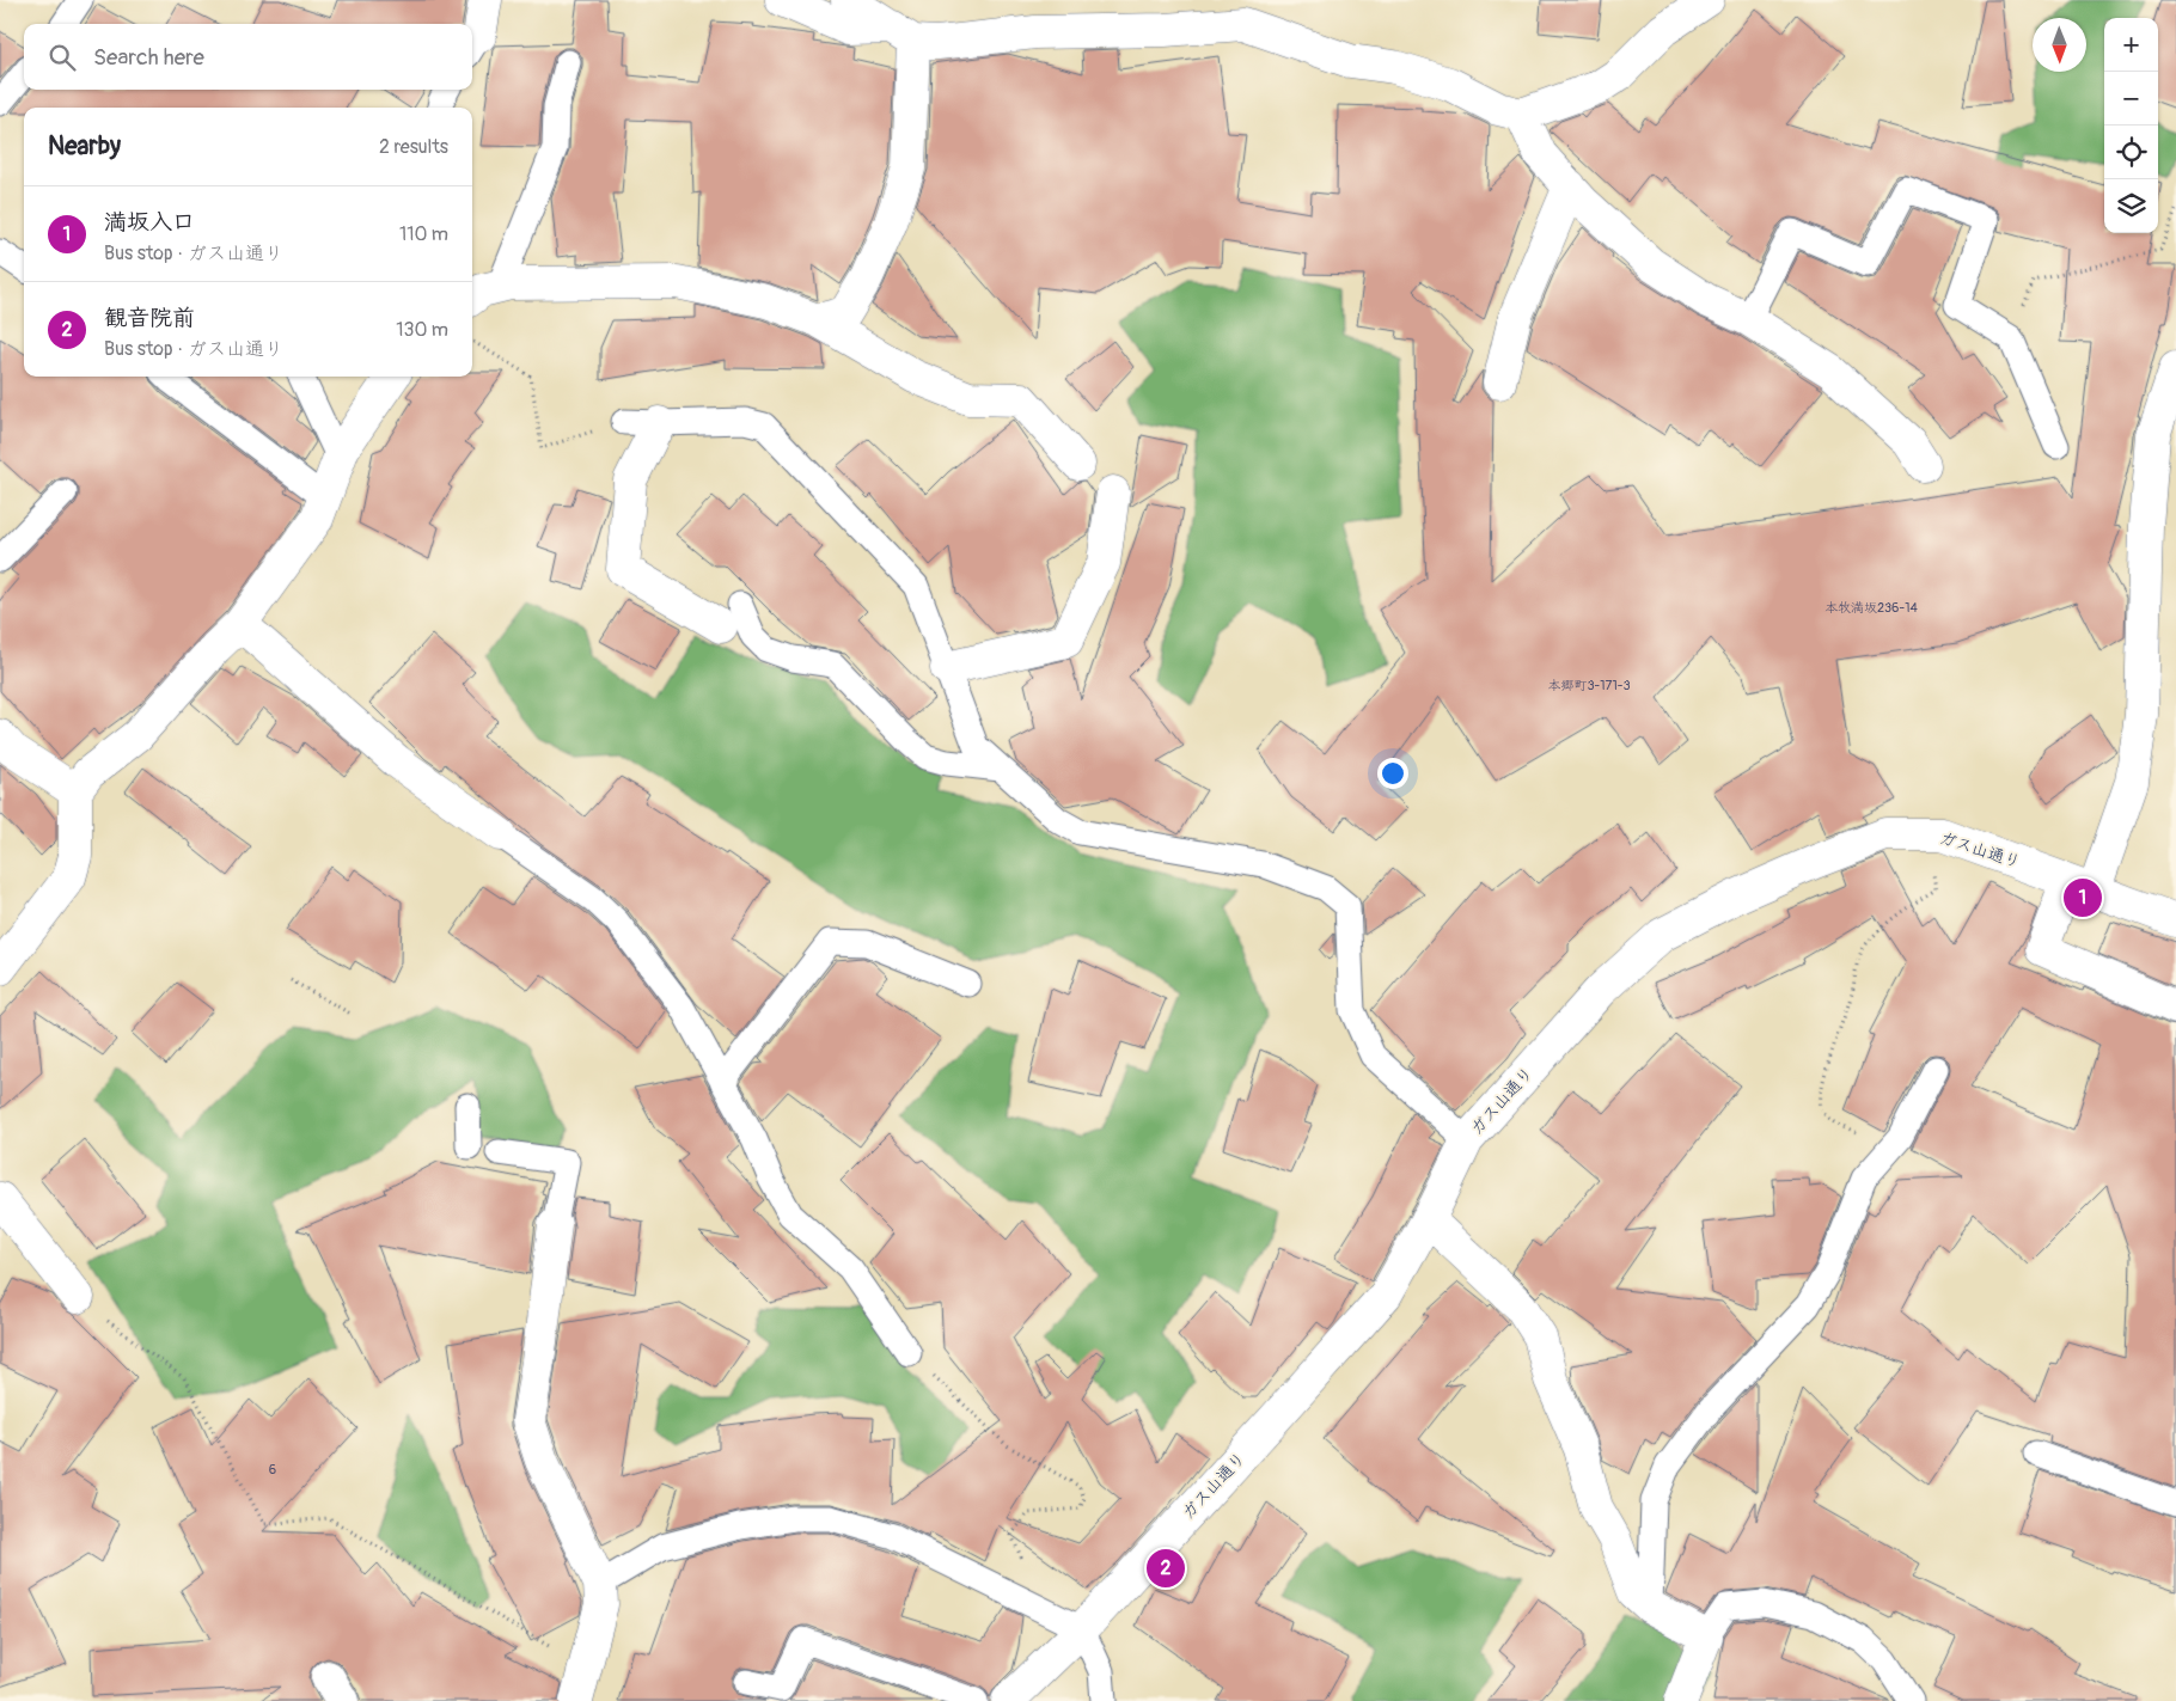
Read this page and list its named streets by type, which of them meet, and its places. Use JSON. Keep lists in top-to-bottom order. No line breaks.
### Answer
{"streets":{"street":["ガス山通り"]},"house_numbers":["本牧満坂236-14","本郷町3-171-3","6"],"north":"bottom","page":{"map_buttons":["+","−"],"search":"Search here","heading":["Nearby","2 results"],"list":[{"mark":"1","name":"満坂入口","note":"Bus stop · ガス山通り","value":"110 m"},{"mark":"2","name":"観音院前","note":"Bus stop · ガス山通り","value":"130 m"}],"pins":["1","2"]}}
